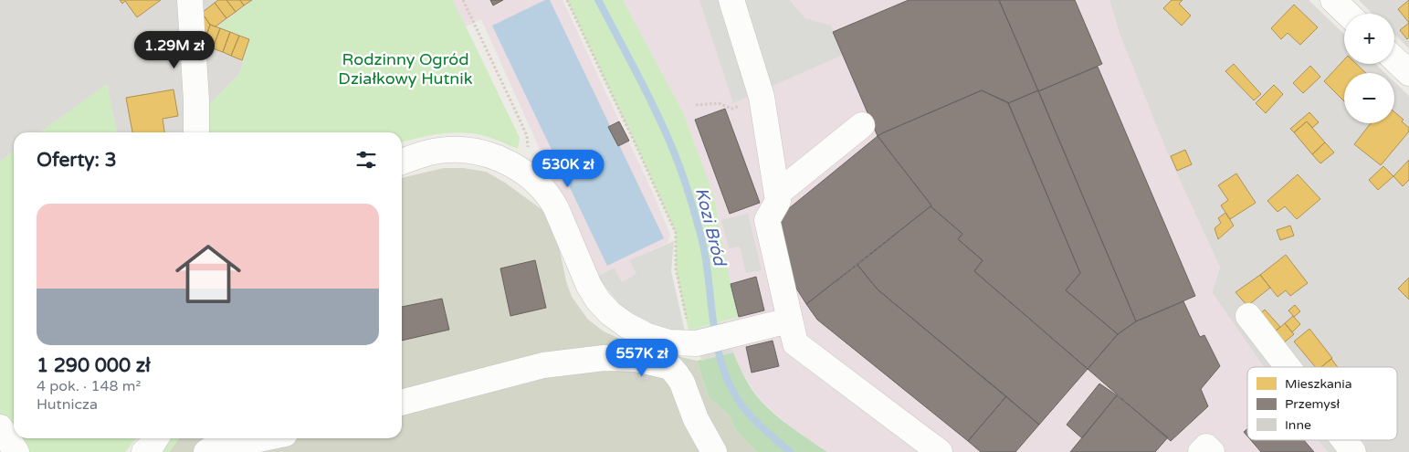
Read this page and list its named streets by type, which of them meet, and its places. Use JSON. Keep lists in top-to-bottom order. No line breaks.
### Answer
{"water":["Kozi Bród"],"parks":["Rodzinny Ogród Działkowy Hutnik"],"legend":["Mieszkania","Przemysł","Inne"],"page":{"map_buttons":["+","−"],"price":["1.29M zł","530K zł","557K zł"],"heading":"Oferty: 3","list":[{"name":"1 290 000 zł","note":"4 pok. · 148 m² · Hutnicza"}]}}
